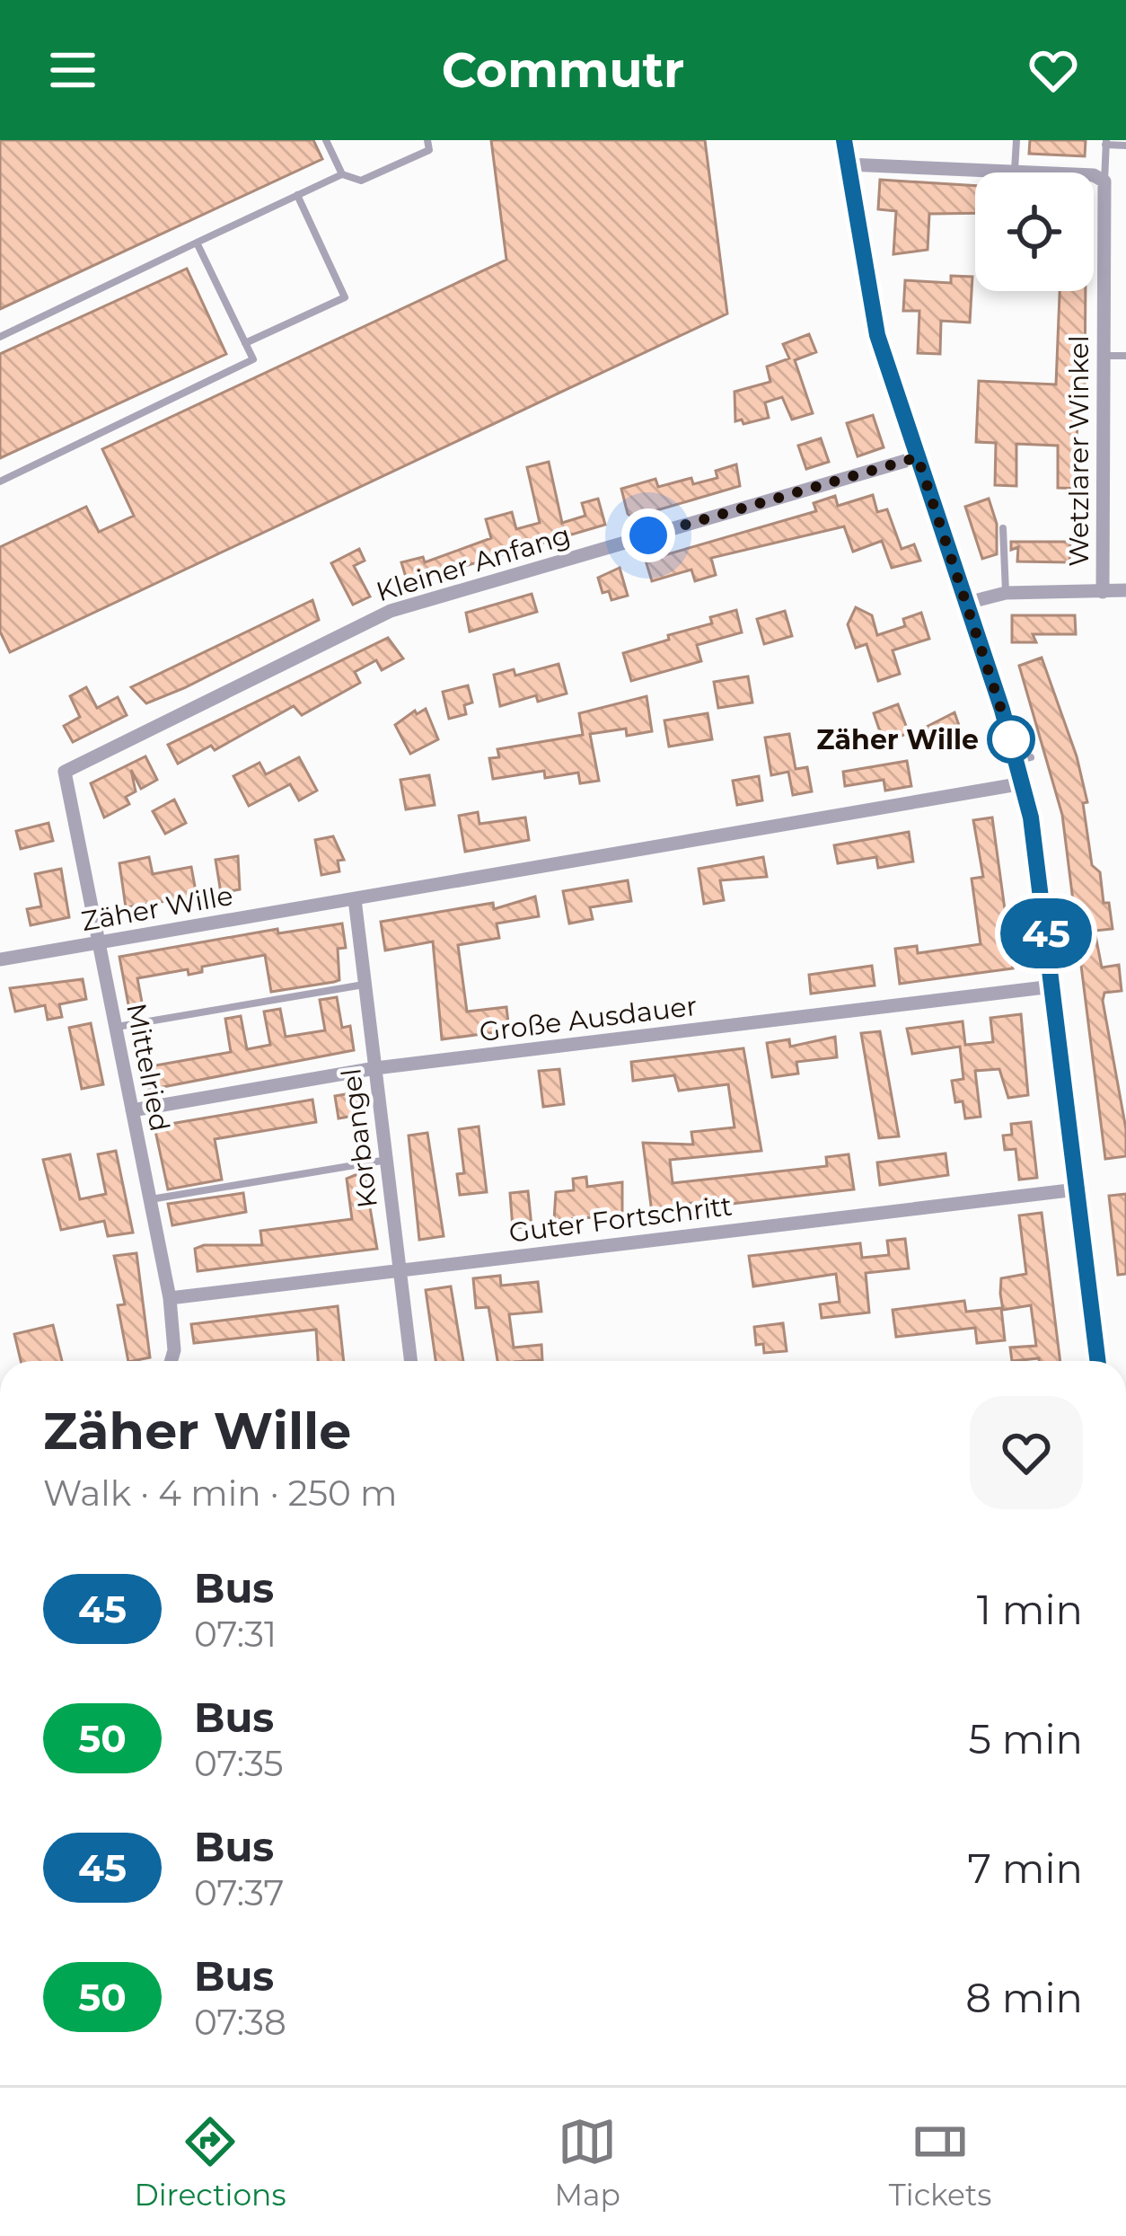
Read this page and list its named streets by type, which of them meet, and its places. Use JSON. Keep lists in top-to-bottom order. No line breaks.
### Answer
{"streets":{"street":["Wetzlarer Winkel","Kleiner Anfang","Zäher Wille","Große Ausdauer","Mittelried","Korbangel","Guter Fortschritt"]},"crossings":[["Kleiner Anfang","Mittelried"],["Zäher Wille","Mittelried"],["Zäher Wille","Korbangel"],["Große Ausdauer","Mittelried"],["Große Ausdauer","Korbangel"],["Mittelried","Guter Fortschritt"],["Korbangel","Guter Fortschritt"]],"places":["Zäher Wille"],"lines":["bus line 45"],"page":{"header":"Commutr","on_map":"45","heading":["Zäher Wille","Walk · 4 min · 250 m"],"list":[{"mark":"45","name":"Bus","note":"07:31","value":"1 min"},{"mark":"50","name":"Bus","note":"07:35","value":"5 min"},{"mark":"45","name":"Bus","note":"07:37","value":"7 min"},{"mark":"50","name":"Bus","note":"07:38","value":"8 min"}],"tabs":["Directions","Map","Tickets"]}}
